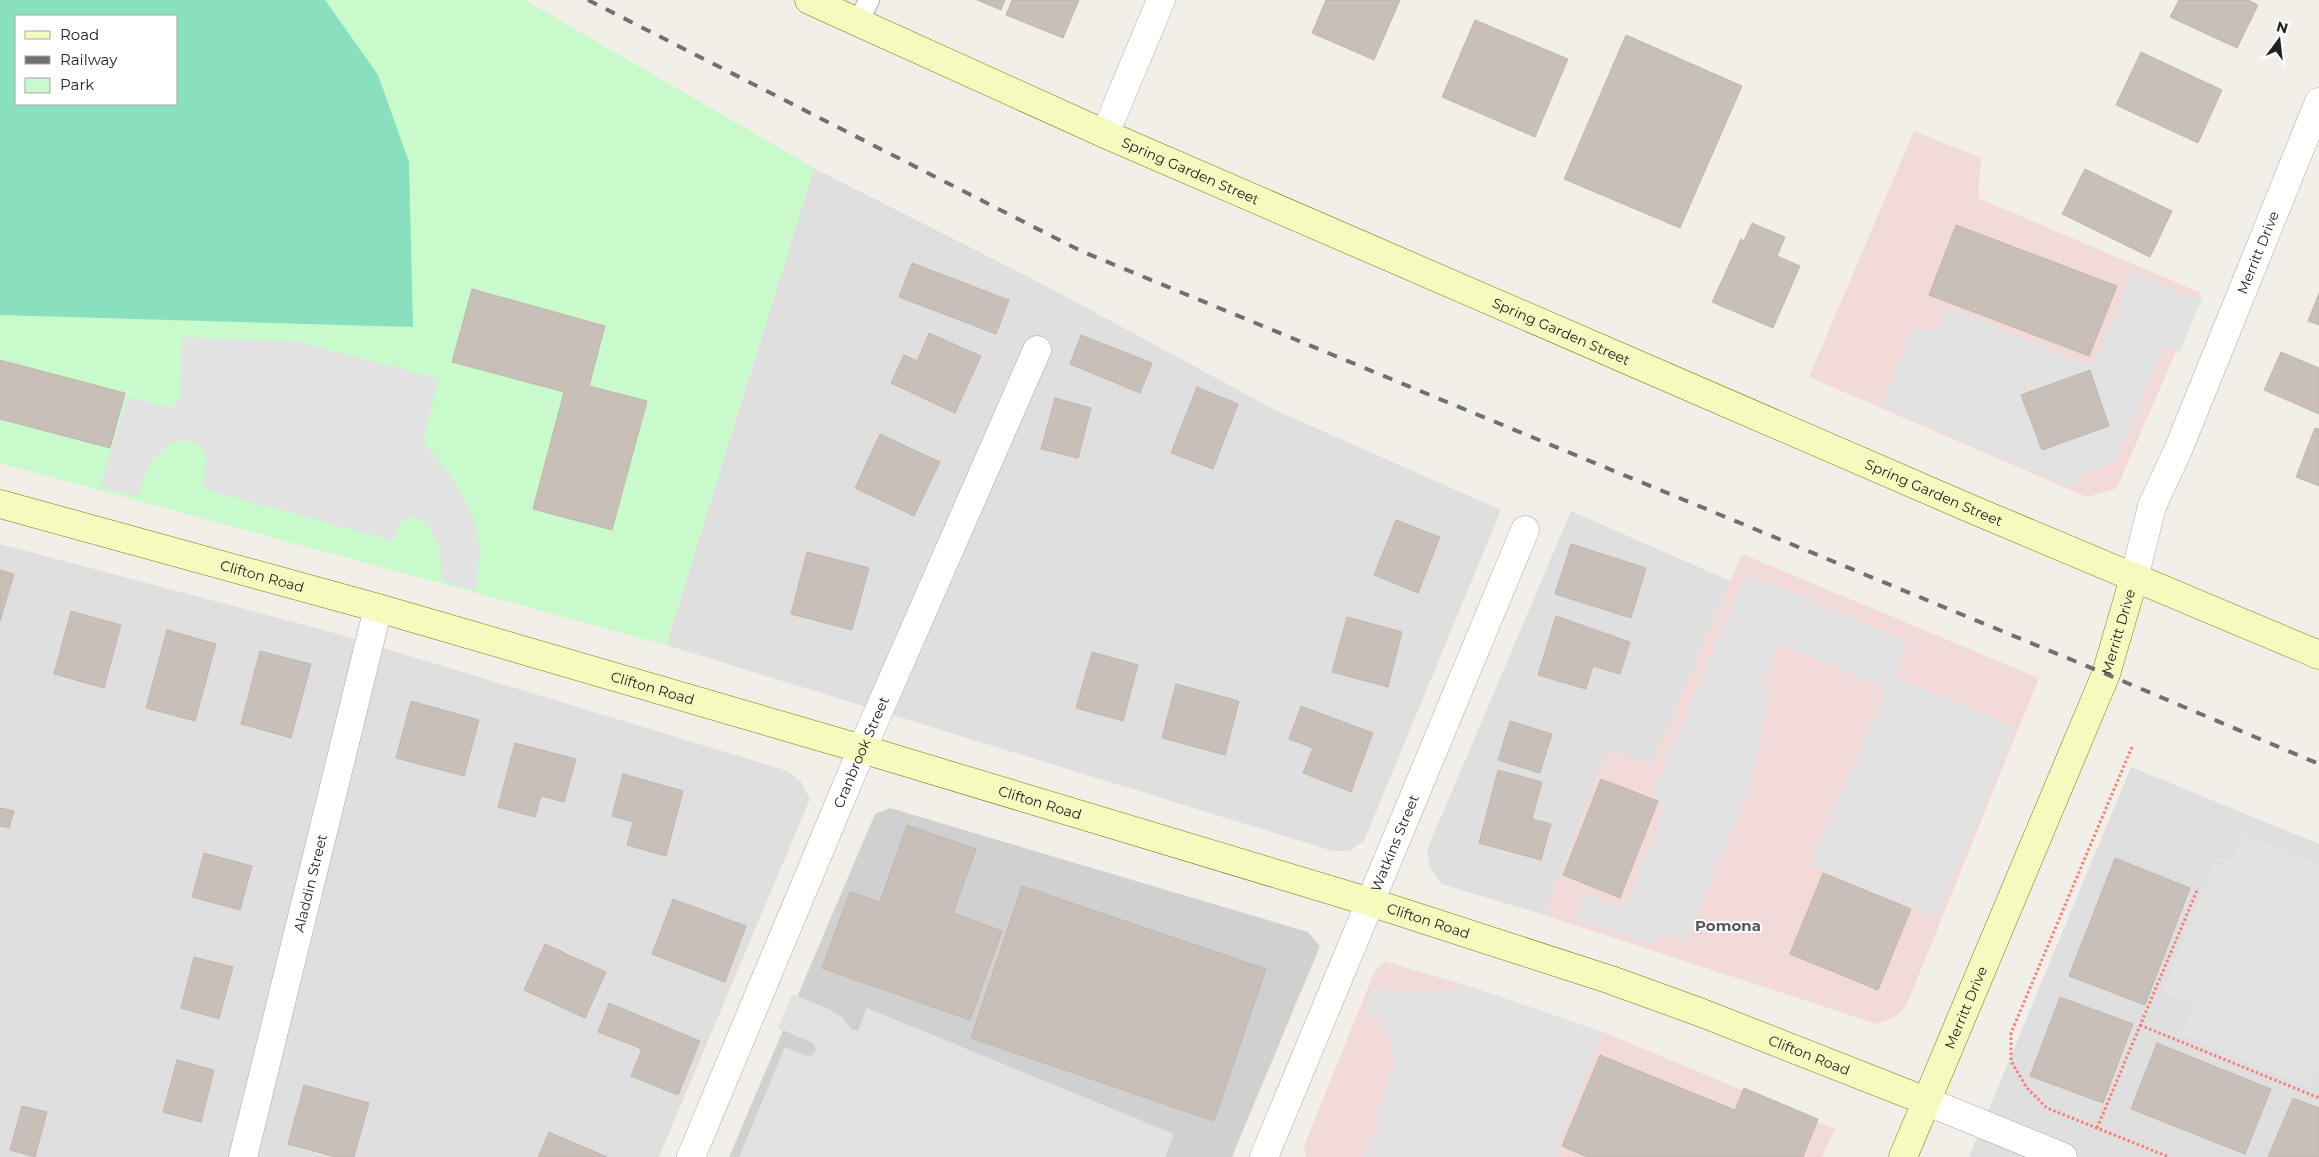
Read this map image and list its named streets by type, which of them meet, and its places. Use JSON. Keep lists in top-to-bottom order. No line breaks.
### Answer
{"streets":{"main road":["Spring Garden Street","Merritt Drive","Clifton Road"],"street":["Cranbrook Street","Watkins Street","Aladdin Street"]},"crossings":[["Spring Garden Street","Merritt Drive"],["Merritt Drive","Clifton Road"],["Clifton Road","Cranbrook Street"],["Clifton Road","Watkins Street"],["Clifton Road","Aladdin Street"]],"districts":["Pomona"],"legend":["Road","Railway","Park"],"north":"top"}
